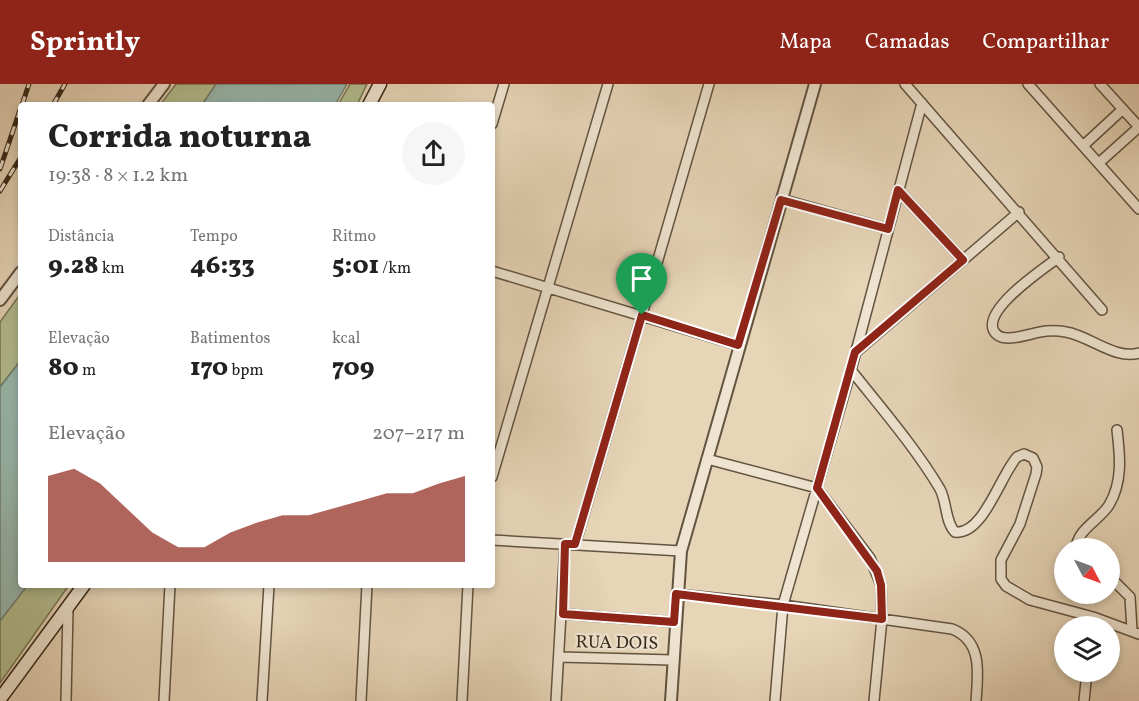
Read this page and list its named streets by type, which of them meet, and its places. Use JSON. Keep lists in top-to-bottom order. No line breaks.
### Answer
{"streets":{"street":["RUA DOIS"]},"north":"bottom right","page":{"header":"Sprintly","nav":["Mapa","Camadas","Compartilhar"],"heading":["Corrida noturna","19:38 · 8 × 1.2 km"],"stats":[["Distância","9.28 km"],["Tempo","46:33"],["Ritmo","5:01 /km"],["Elevação","80 m"],["Batimentos","170 bpm"],["kcal","709"]],"chart":["Elevação","207–217 m"]}}
